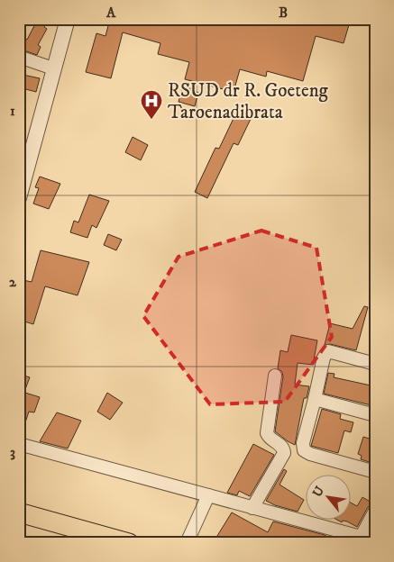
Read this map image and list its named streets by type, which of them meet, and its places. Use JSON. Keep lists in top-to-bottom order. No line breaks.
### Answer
{"places":{"hospital":["RSUD dr R. Goeteng Taroenadibrata"]},"north":"top left","grid":{"columns":["A","B"],"rows":["1","2","3"]}}
